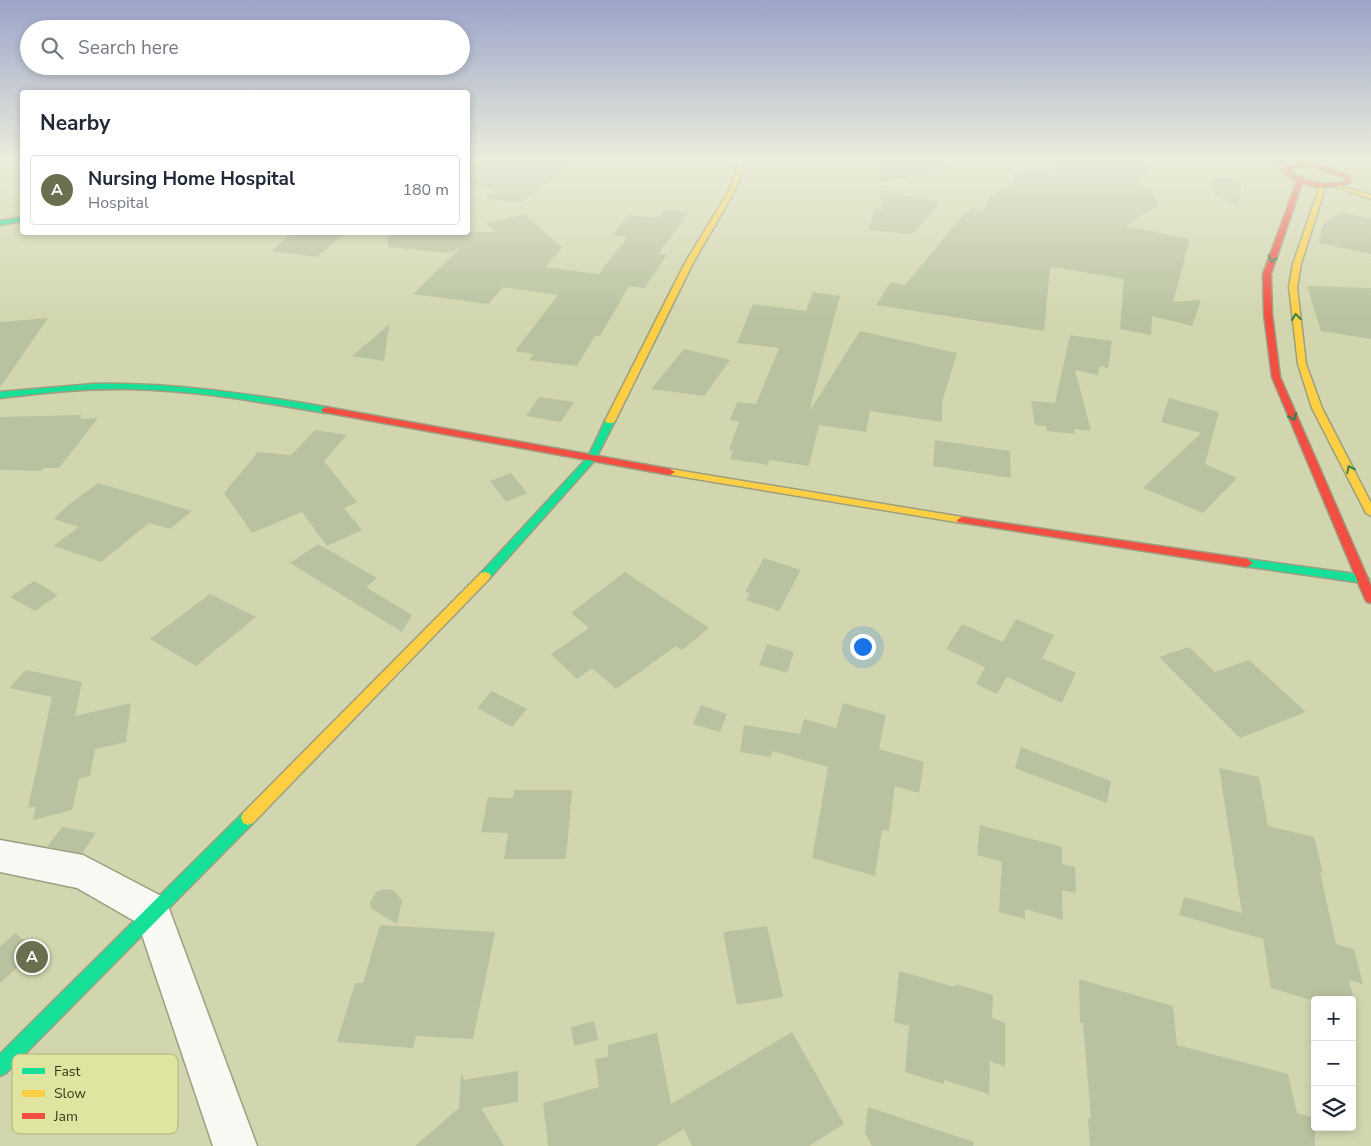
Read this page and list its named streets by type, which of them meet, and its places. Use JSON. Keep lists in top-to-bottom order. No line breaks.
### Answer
{"legend":["Fast","Slow","Jam"],"page":{"search":"Search here","heading":"Nearby","list":[{"mark":"A","name":"Nursing Home Hospital","note":"Hospital","value":"180 m"}],"pins":"A","map_buttons":["+","−"]}}
